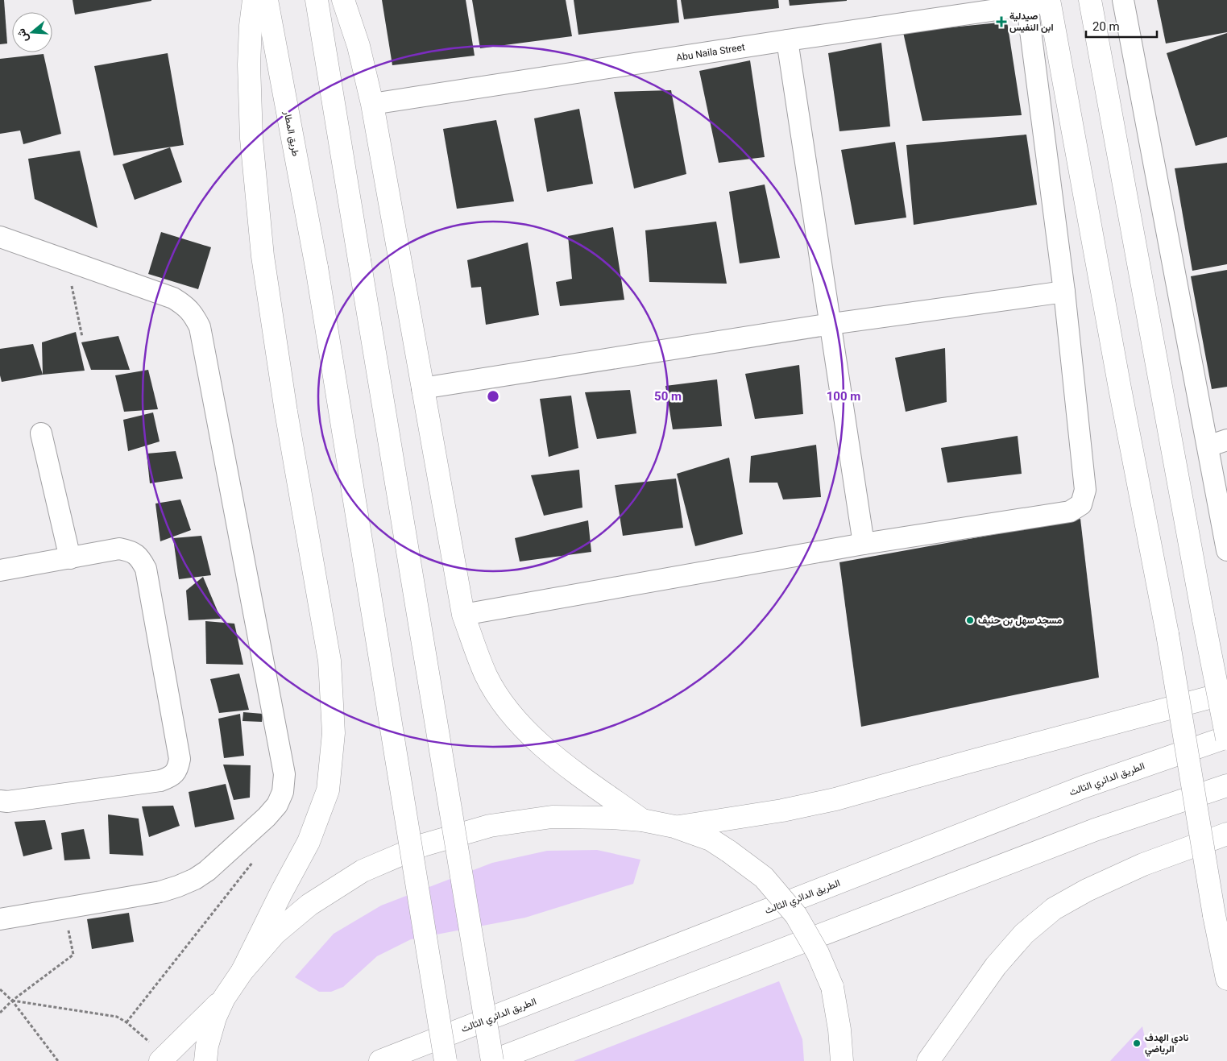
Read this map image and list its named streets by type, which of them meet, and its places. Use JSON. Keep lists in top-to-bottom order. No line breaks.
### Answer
{"streets":{"main road":["طريق المطار","الطريق الدائري الثالث"],"street":["Abu Naila Street"]},"places":{"health":["صيدلية ابن النفيس"],"other":["مسجد سهل بن حنيف","نادي الهدف الرياضي"]},"scale_bar":"20 m","north":"left","rings":["50 m","100 m"]}
